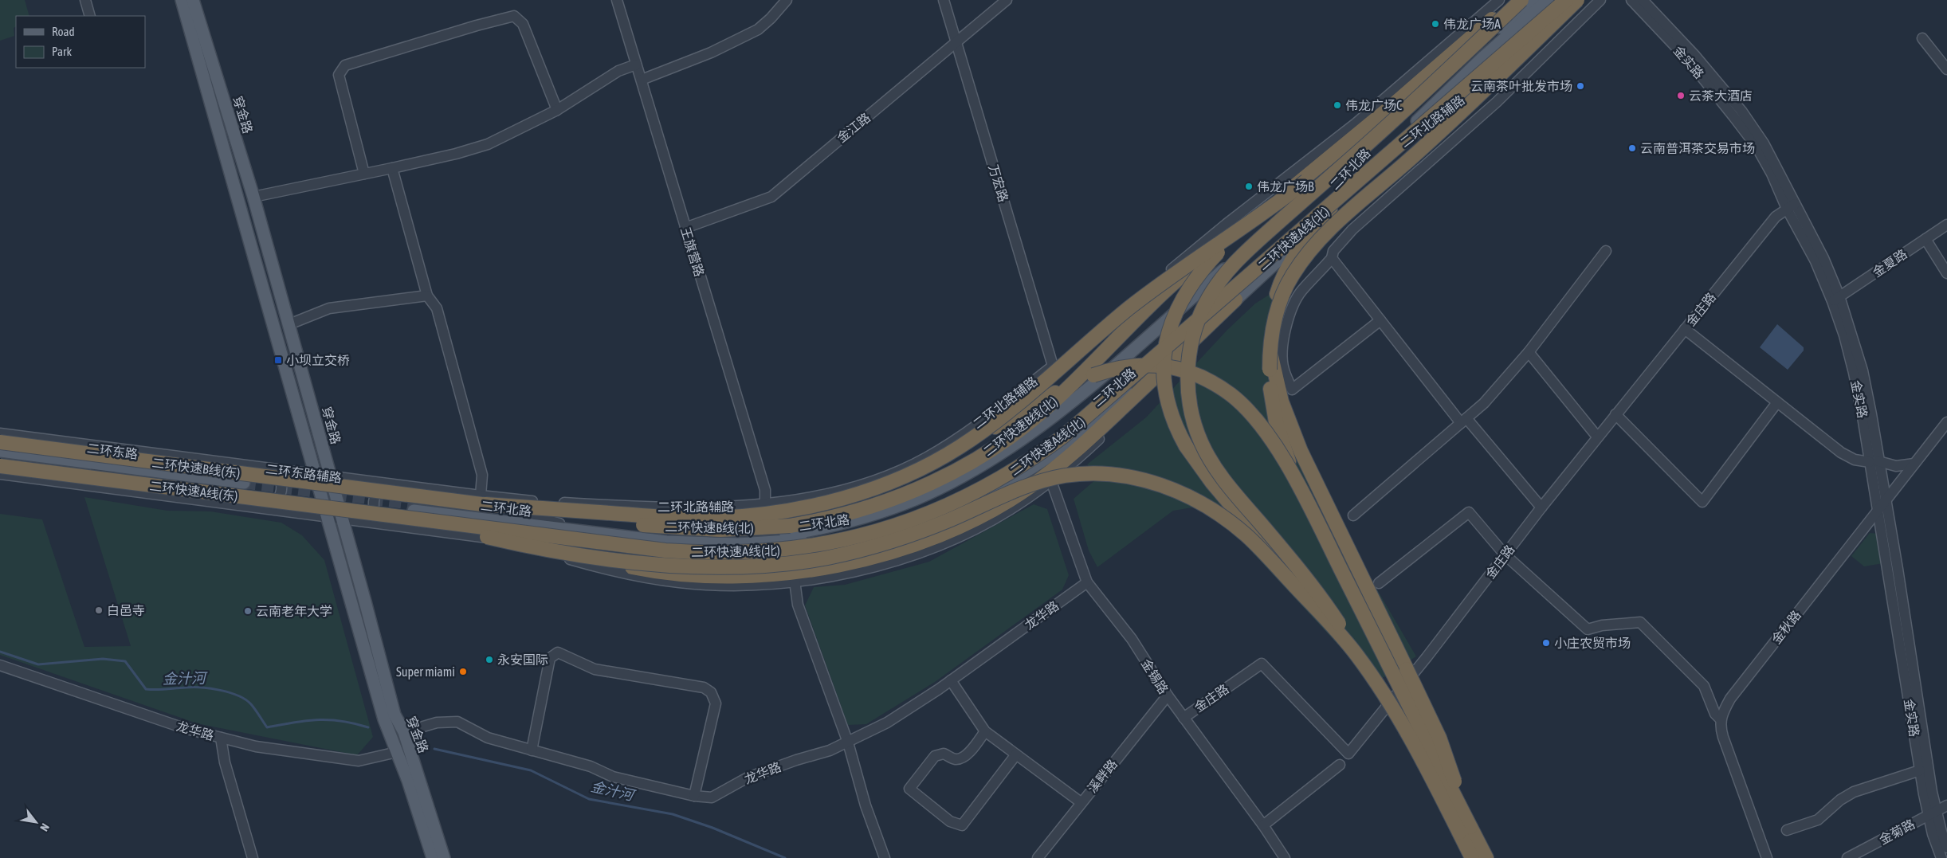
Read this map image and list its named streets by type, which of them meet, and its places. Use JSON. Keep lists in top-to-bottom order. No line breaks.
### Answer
{"streets":{"highway":["二环快速A线(北)","二环快速B线(北)","二环快速B线(东)","二环快速A线(东)"],"main road":["穿金路","二环北路","二环东路"],"street":["金实路","二环北路辅路","金江路","万宏路","王旗营路","金夏路","金庄路","二环东路辅路","龙华路","金秋路","金锡路","溪畔路","金菊路"]},"crossings":[["金实路","金夏路"],["金实路","金庄路"],["金实路","金秋路"],["金实路","金菊路"],["穿金路","二环东路辅路"],["穿金路","龙华路"],["二环北路辅路","二环北路"],["二环北路辅路","万宏路"],["二环北路辅路","王旗营路"],["二环北路辅路","二环快速B线(北)"],["金江路","万宏路"],["金江路","王旗营路"],["二环快速A线(北)","二环快速A线(东)"],["金庄路","金锡路"],["二环快速B线(北)","二环快速B线(东)"],["二环快速B线(北)","二环东路辅路"],["二环快速B线(东)","二环东路辅路"],["龙华路","金锡路"],["金锡路","溪畔路"]],"water":["金汁河"],"places":{"other":["伟龙广场A","云南茶叶批发市场","云茶大酒店","伟龙广场C","云南普洱茶交易市场","伟龙广场B","白邑寺","云南老年大学","小庄农贸市场","永安国际","Super miami"],"transit":["小坝立交桥"]},"legend":["Road","Park"],"north":"bottom right"}
